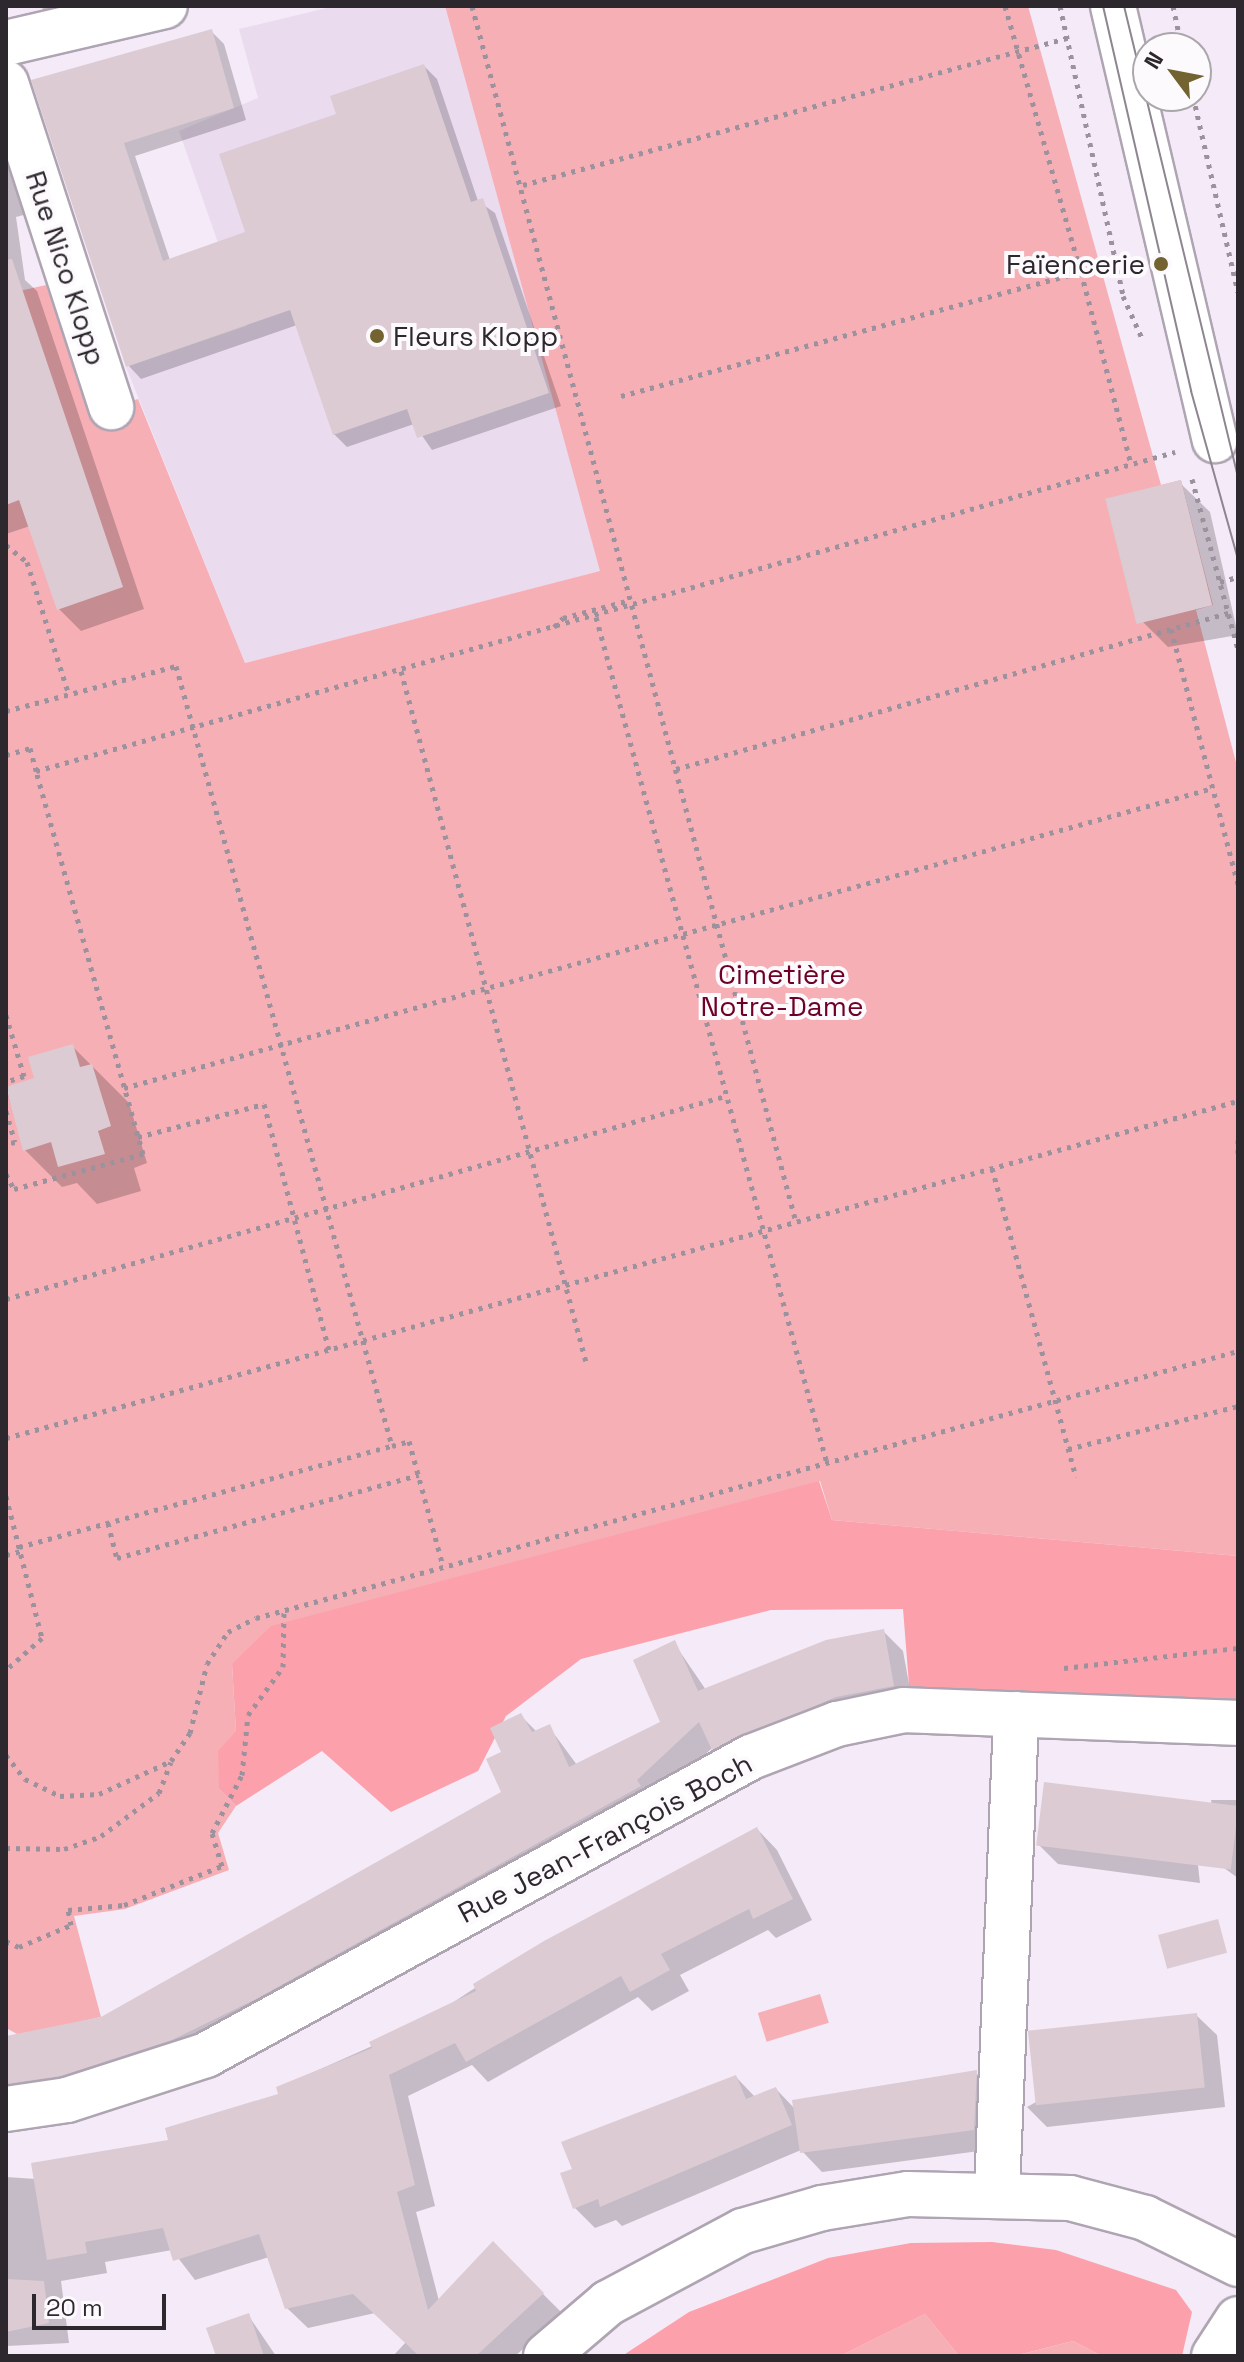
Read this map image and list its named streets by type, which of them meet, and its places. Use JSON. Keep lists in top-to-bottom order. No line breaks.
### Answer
{"streets":{"street":["Rue Nico Klopp","Rue Jean-François Boch"]},"parks":["Cimetière Notre-Dame"],"places":["Faïencerie","Fleurs Klopp"],"scale_bar":"20 m","north":"top left"}
